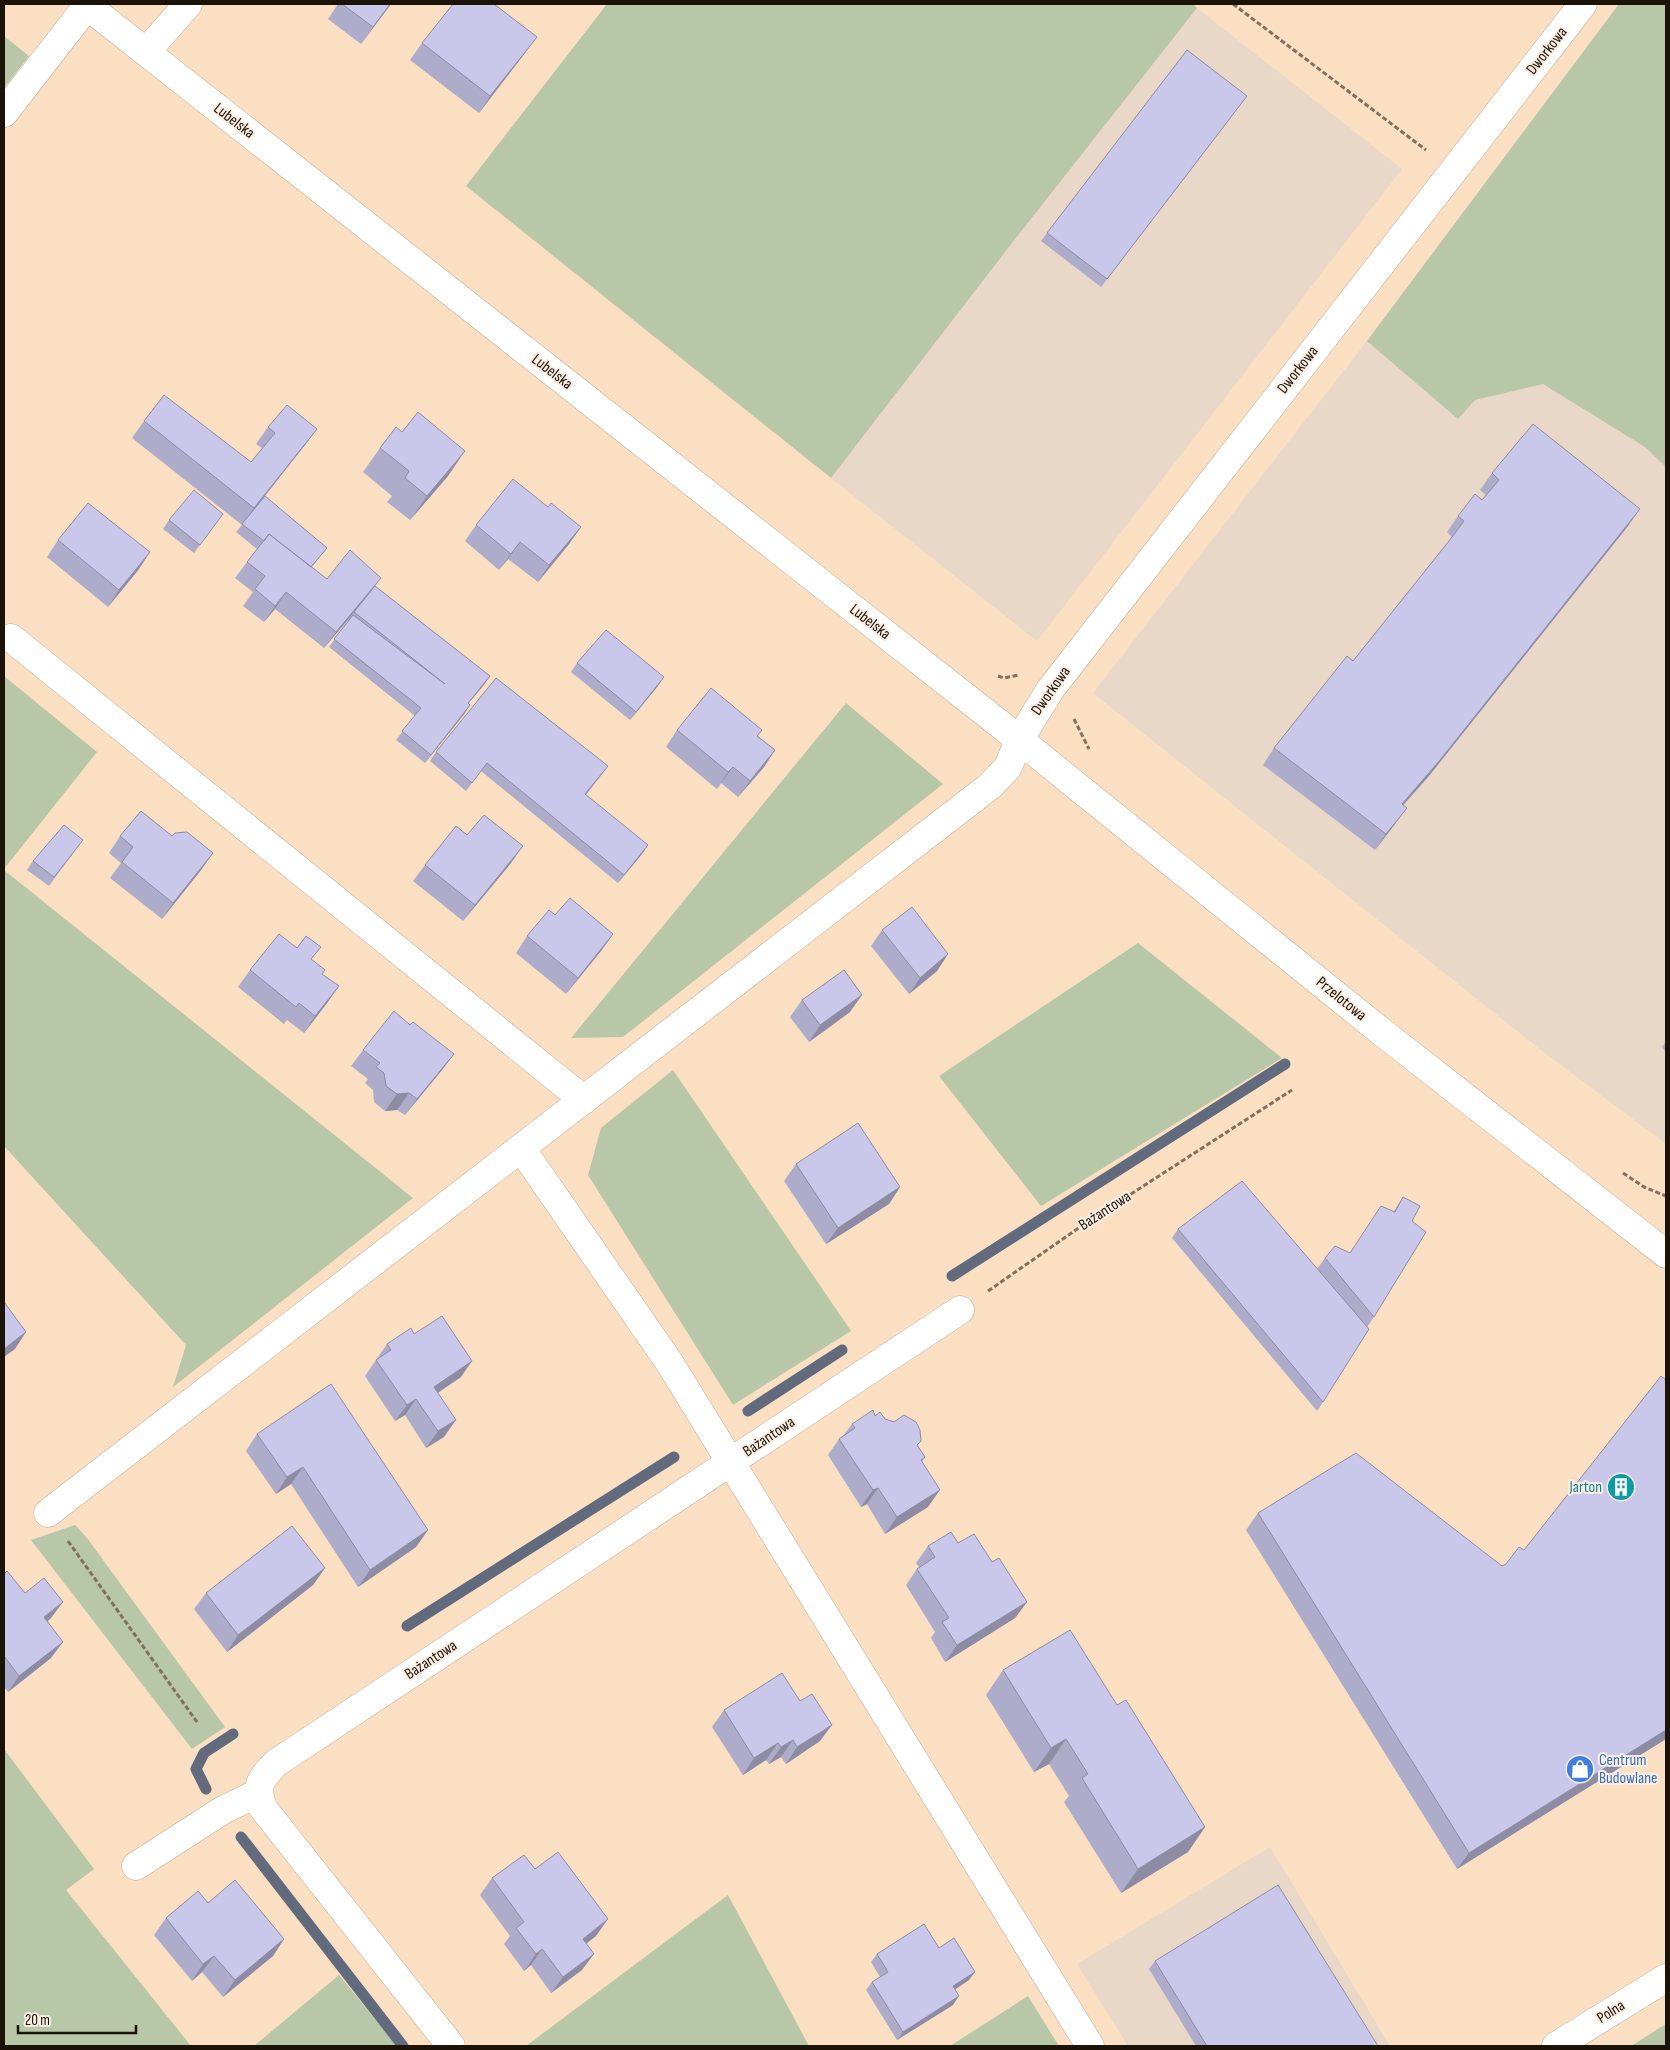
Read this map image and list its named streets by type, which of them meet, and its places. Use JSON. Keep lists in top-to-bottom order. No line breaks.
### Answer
{"streets":{"street":["Dworkowa","Lubelska","Przelotowa","Bażantowa","Polna"]},"crossings":[["Dworkowa","Lubelska"],["Dworkowa","Przelotowa"],["Lubelska","Przelotowa"]],"places":{"building":["Jarton"],"shop":["Centrum Budowlane"]},"scale_bar":"20 m"}
